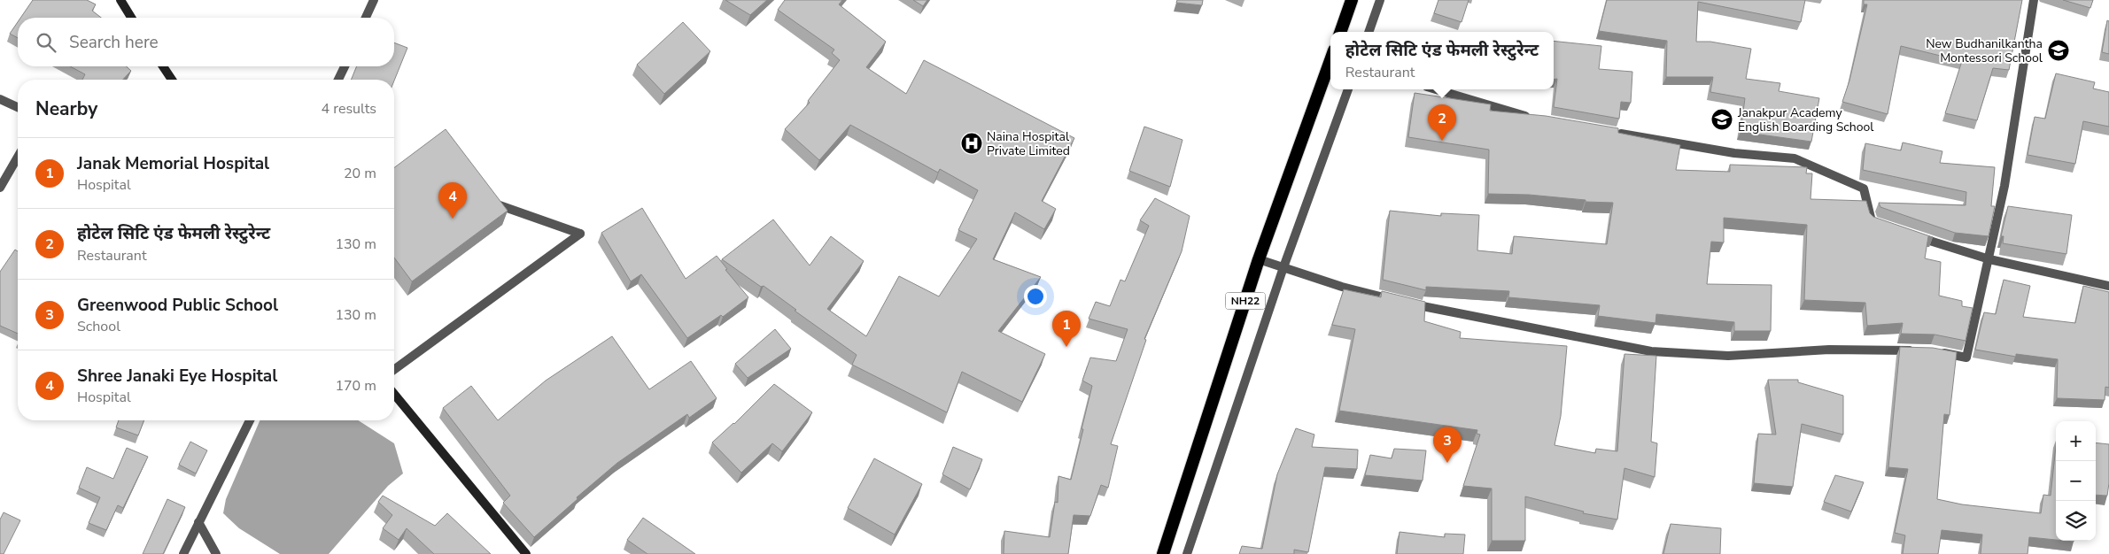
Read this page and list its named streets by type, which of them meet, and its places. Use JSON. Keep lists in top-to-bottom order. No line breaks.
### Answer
{"streets":{"highway":["NH22"]},"places":{"school or university":["New Budhanilkantha Montessori School","Janakpur Academy English Boarding School"],"hospital":["Naina Hospital Private Limited"]},"page":{"search":"Search here","popup":["होटेल सिटि एंड फेमली रेस्टुरेन्ट","Restaurant"],"heading":["Nearby","4 results"],"pins":["2","4","1","3"],"list":[{"mark":"1","name":"Janak Memorial Hospital","note":"Hospital","value":"20 m"},{"mark":"2","name":"होटेल सिटि एंड फेमली रेस्टुरेन्ट","note":"Restaurant","value":"130 m"},{"mark":"3","name":"Greenwood Public School","note":"School","value":"130 m"},{"mark":"4","name":"Shree Janaki Eye Hospital","note":"Hospital","value":"170 m"}],"map_buttons":["+","−"]}}
